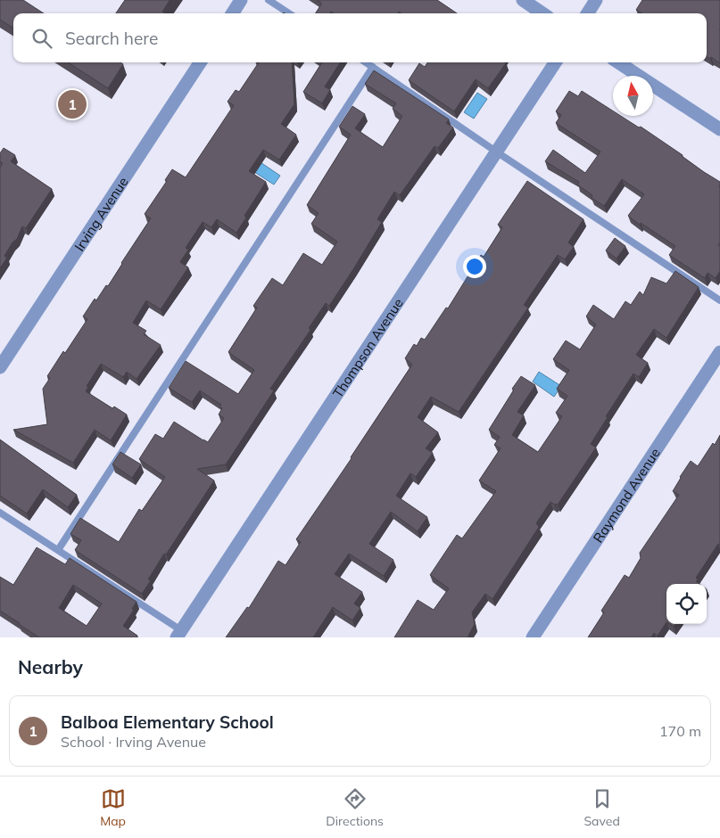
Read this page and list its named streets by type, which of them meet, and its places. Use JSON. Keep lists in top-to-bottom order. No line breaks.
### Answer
{"streets":{"street":["Irving Avenue","Thompson Avenue","Raymond Avenue"]},"north":"top","page":{"search":"Search here","pins":"1","heading":"Nearby","list":[{"mark":"1","name":"Balboa Elementary School","note":"School · Irving Avenue","value":"170 m"}],"nav":["Map","Directions","Saved"]}}
